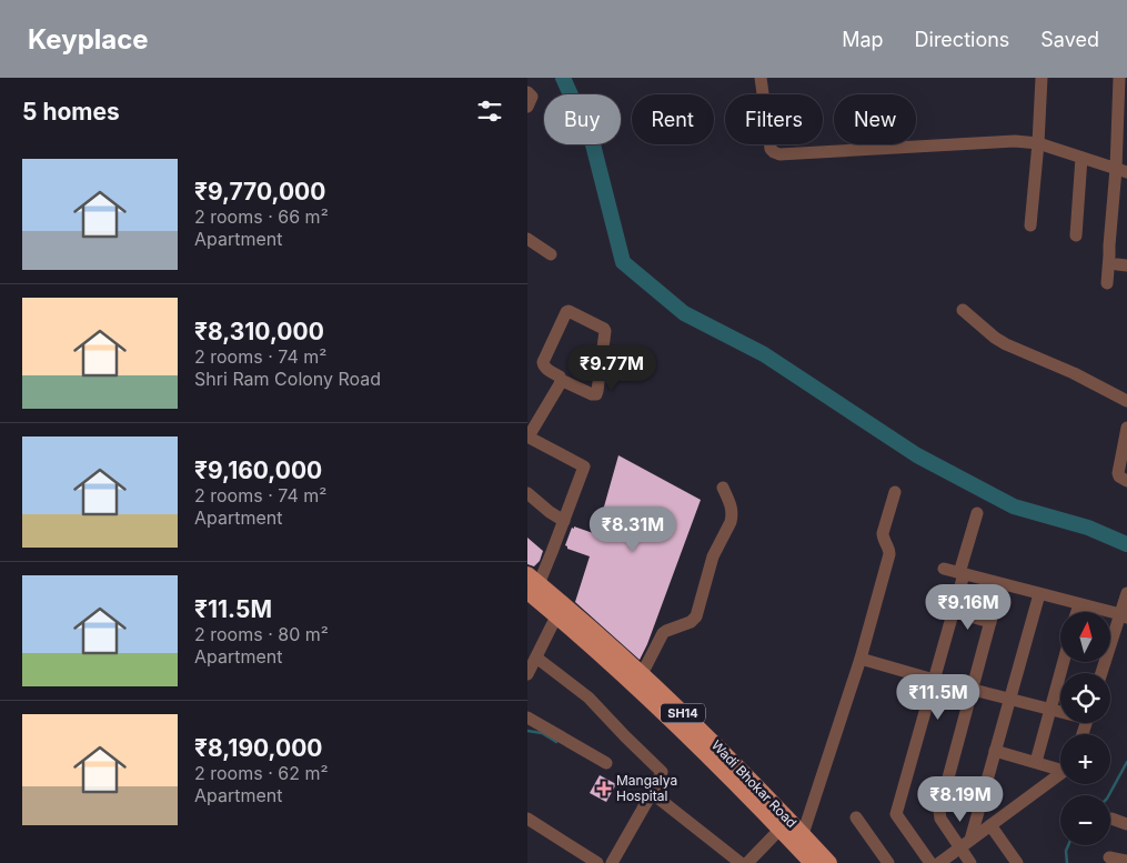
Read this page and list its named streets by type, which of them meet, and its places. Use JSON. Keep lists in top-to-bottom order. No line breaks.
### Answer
{"streets":{"main road":["SH14","Wadi Bhokar Road"]},"places":{"health":["Mangalya Hospital"]},"north":"top","page":{"header":"Keyplace","nav":["Map","Directions","Saved"],"heading":"5 homes","chip":["Buy","Rent","Filters","New"],"list":[{"name":"₹9,770,000","note":"2 rooms · 66 m² · Apartment"},{"name":"₹8,310,000","note":"2 rooms · 74 m² · Shri Ram Colony Road"},{"name":"₹9,160,000","note":"2 rooms · 74 m² · Apartment"},{"name":"₹11.5M","note":"2 rooms · 80 m² · Apartment"},{"name":"₹8,190,000","note":"2 rooms · 62 m² · Apartment"}],"price":["₹9.77M","₹8.31M","₹9.16M","₹11.5M","₹8.19M"],"map_buttons":["+","−"]}}
